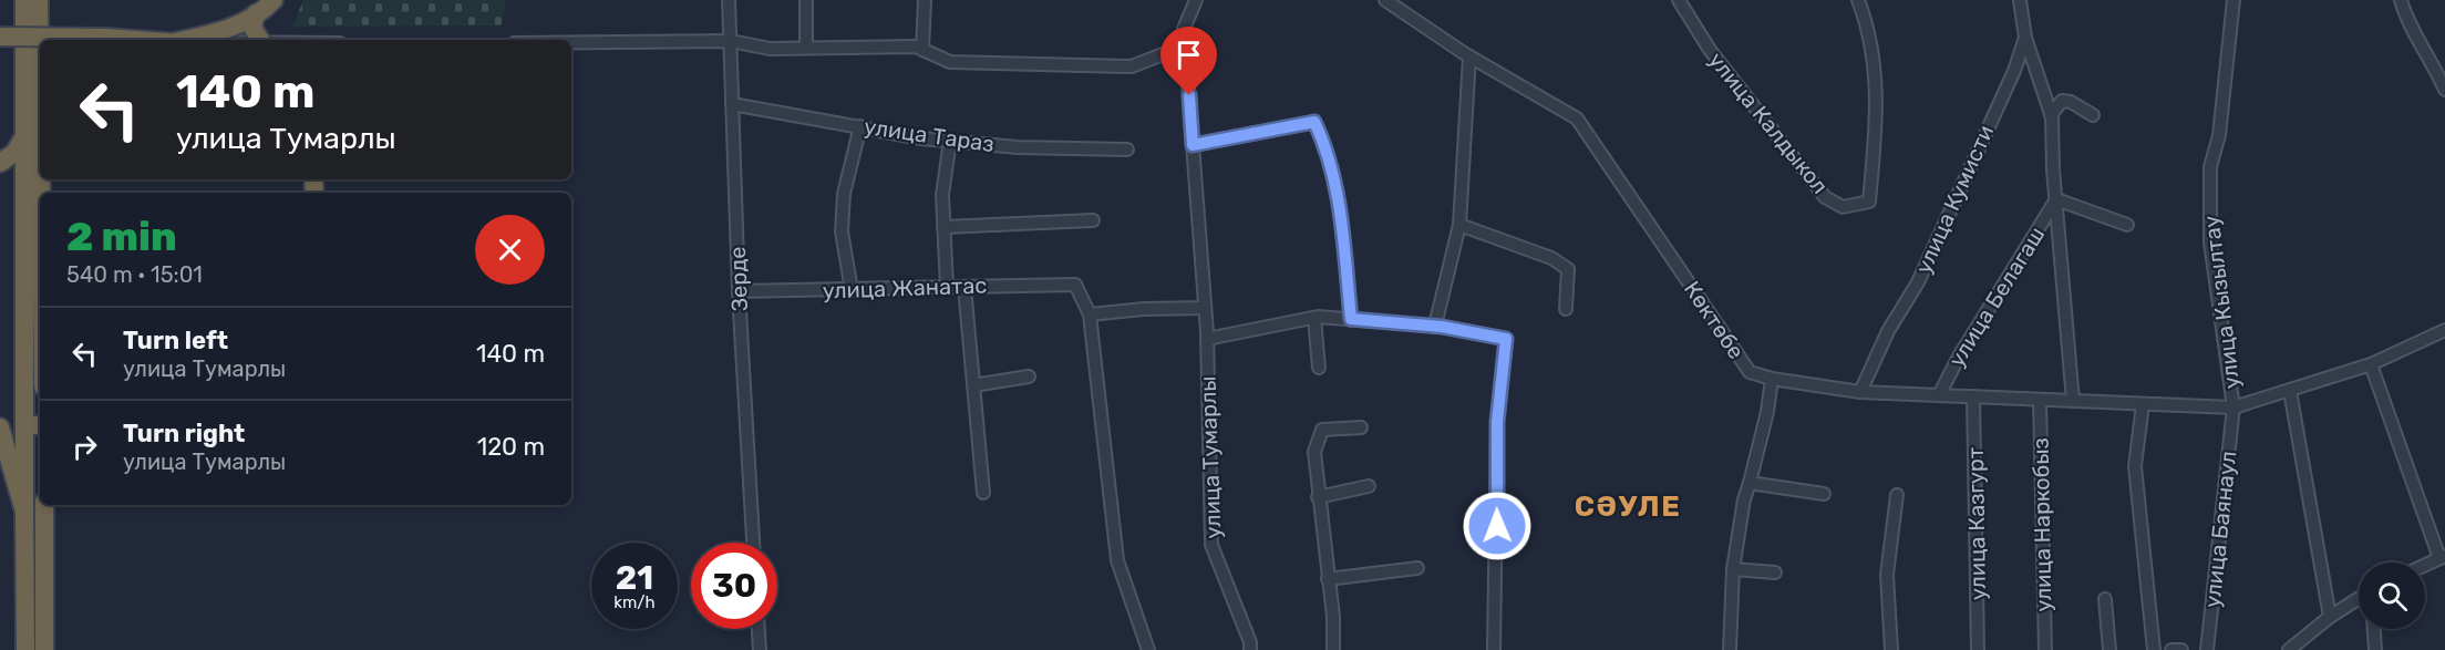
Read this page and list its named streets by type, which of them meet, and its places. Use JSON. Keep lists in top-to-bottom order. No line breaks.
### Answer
{"streets":{"street":["улица Калдыкол","улица Тараз","улица Кумисти","Зерде","улица Жанатас","улица Белагаш","улица Кызылтау","Көктөбе","улица Тумарлы","улица Казгурт","улица Наркобыз","улица Баянаул"]},"crossings":[["улица Тараз","Зерде"],["улица Кумисти","улица Белагаш"],["улица Кумисти","Көктөбе"],["Зерде","улица Жанатас"],["улица Белагаш","Көктөбе"],["улица Кызылтау","Көктөбе"],["улица Кызылтау","улица Баянаул"],["Көктөбе","улица Казгурт"],["Көктөбе","улица Наркобыз"],["Көктөбе","улица Баянаул"]],"districts":["СӘУЛЕ"],"page":{"turn":["140 m","улица Тумарлы"],"heading":["2 min","540 m · 15:01"],"list":[{"name":"Turn left","note":"улица Тумарлы","value":"140 m"},{"name":"Turn right","note":"улица Тумарлы","value":"120 m"}],"speed":"21 km/h","limit":"30"}}
